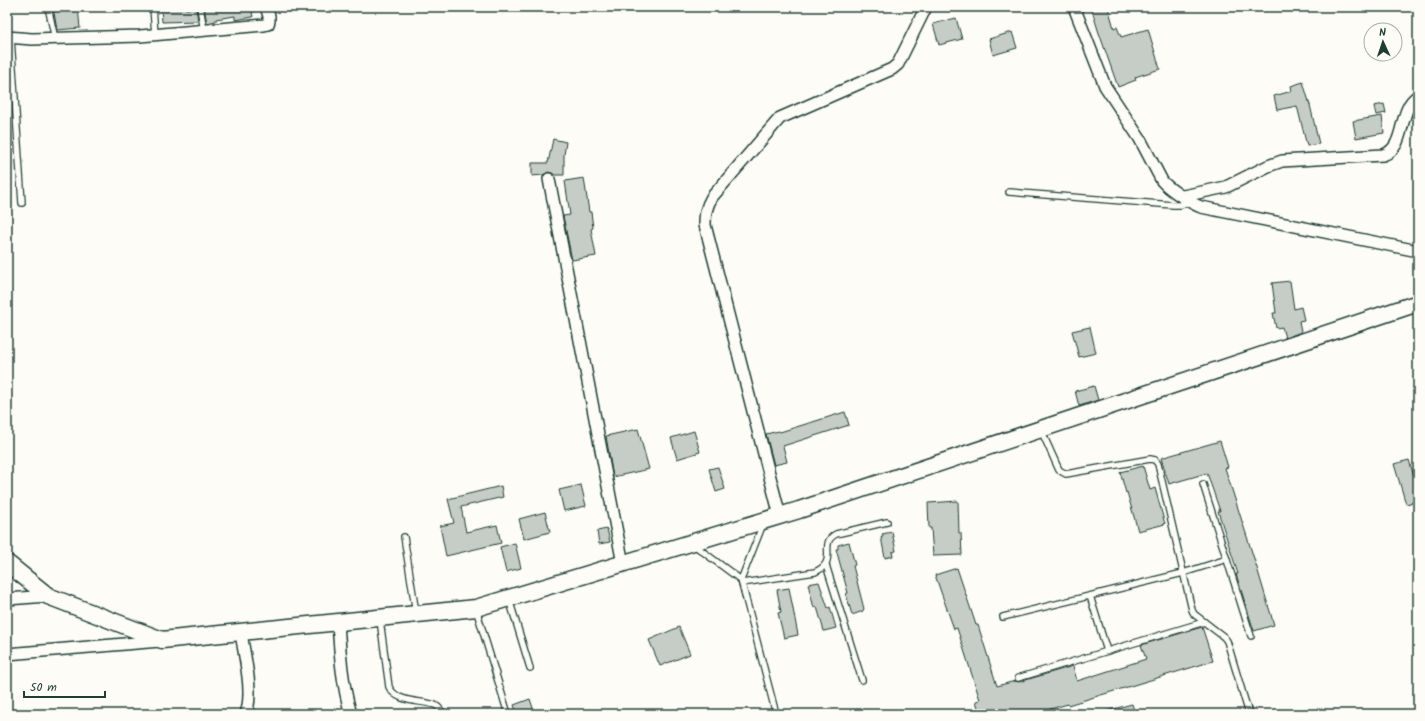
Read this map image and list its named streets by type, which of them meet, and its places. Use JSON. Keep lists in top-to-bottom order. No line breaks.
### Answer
{"scale_bar":"50 m","north":"top"}
